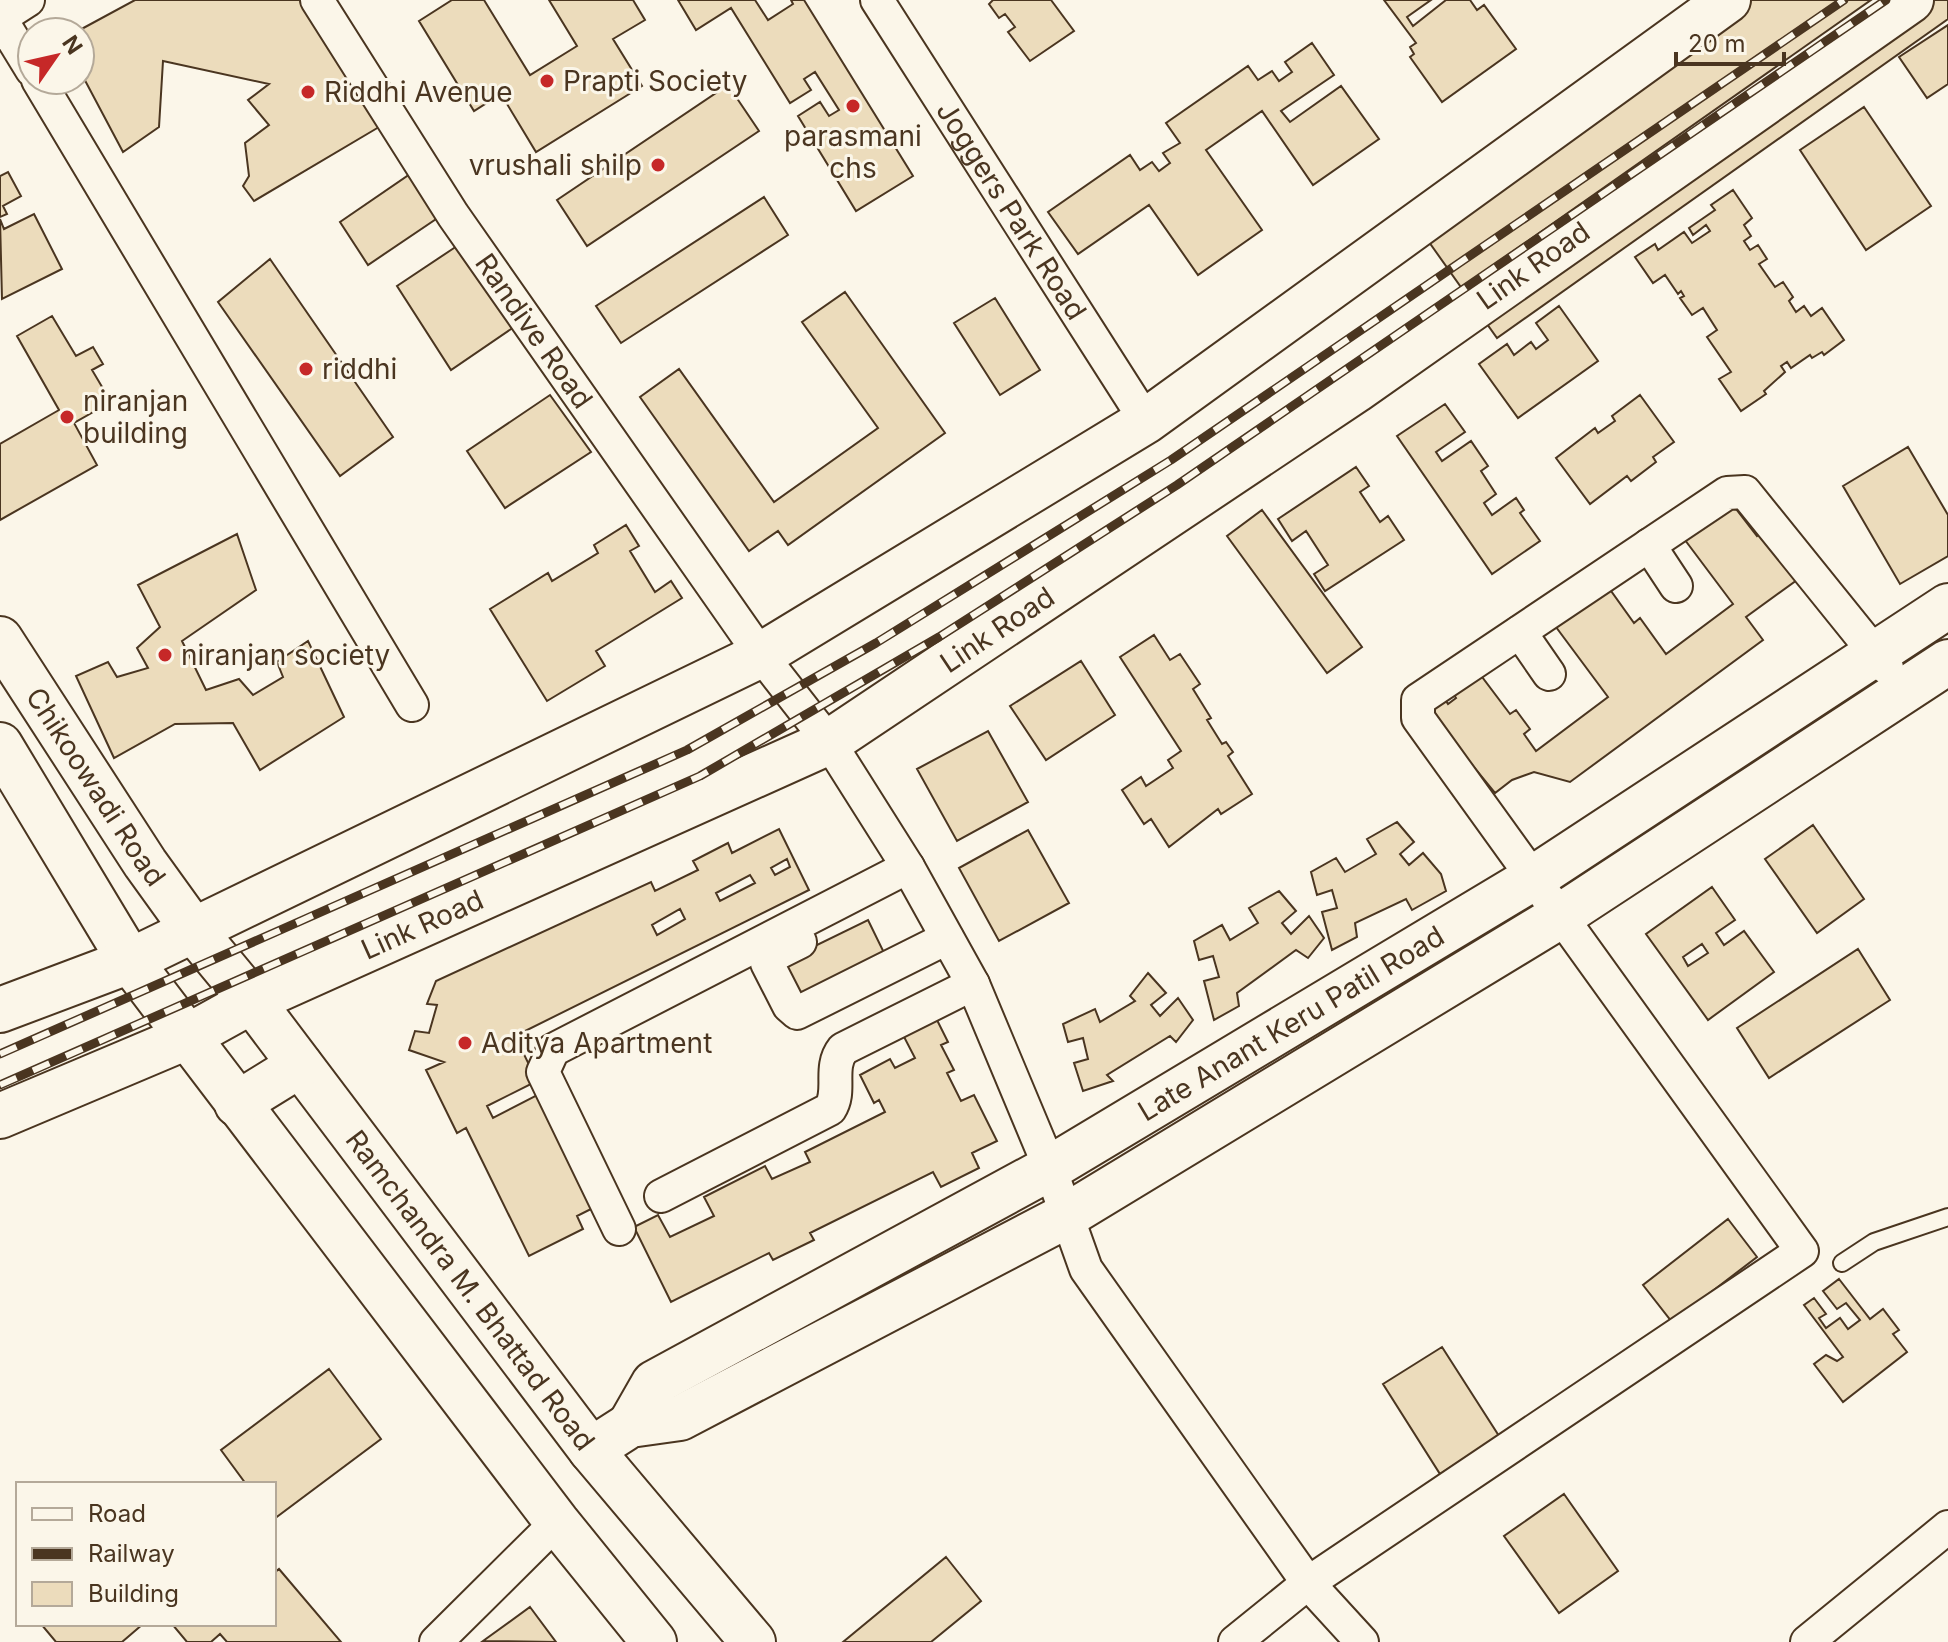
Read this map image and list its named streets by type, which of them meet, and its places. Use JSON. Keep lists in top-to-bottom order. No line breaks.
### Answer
{"streets":{"main road":["Link Road","Chikoowadi Road","Late Anant Keru Patil Road","Ramchandra M. Bhattad Road"],"street":["Joggers Park Road","Randive Road"]},"crossings":[["Link Road","Randive Road"],["Link Road","Ramchandra M. Bhattad Road"],["Randive Road","Late Anant Keru Patil Road"],["Chikoowadi Road","Ramchandra M. Bhattad Road"],["Late Anant Keru Patil Road","Ramchandra M. Bhattad Road"]],"places":["Prapti Society","Riddhi Avenue","parasmani chs","vrushali shilp","riddhi","niranjan building","niranjan society","Aditya Apartment"],"legend":["Road","Railway","Building"],"scale_bar":"20 m","north":"top right"}
